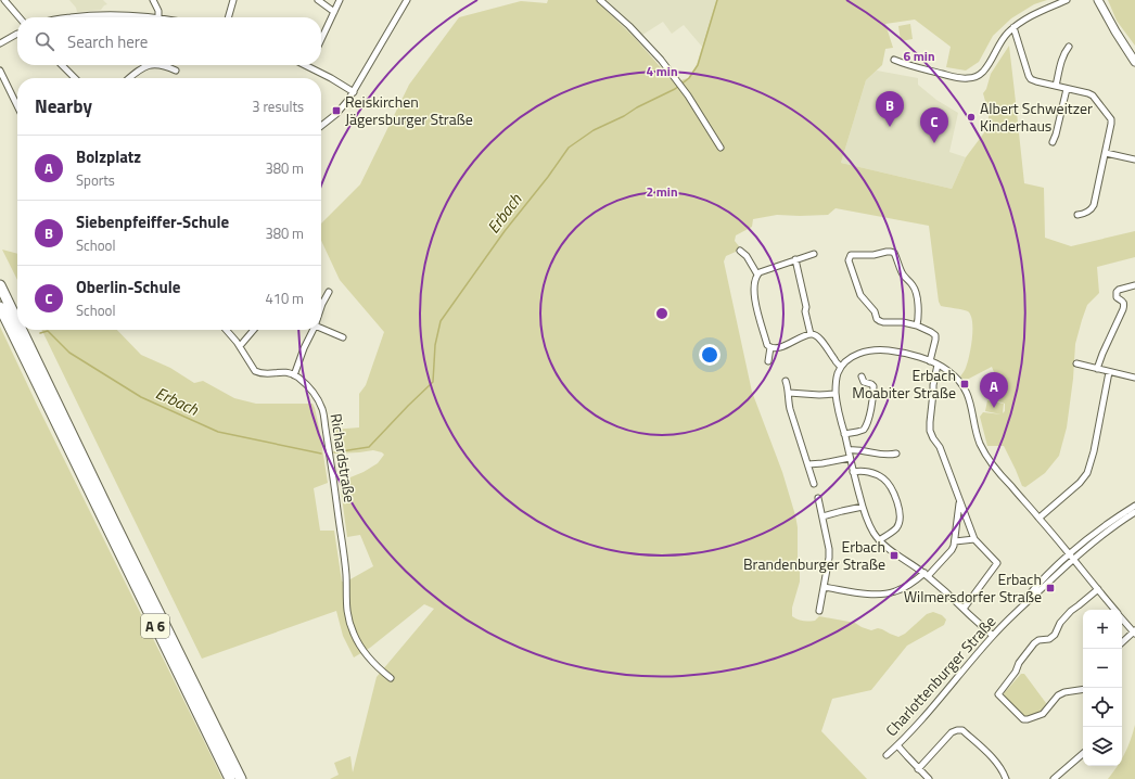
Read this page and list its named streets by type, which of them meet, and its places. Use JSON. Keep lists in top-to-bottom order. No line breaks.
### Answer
{"streets":{"highway":["A 6"],"street":["Richardstraße","Charlottenburger Straße"]},"water":["Erbach"],"places":{"transit":["Reiskirchen Jägersburger Straße","Erbach Moabiter Straße","Erbach Brandenburger Straße","Erbach Wilmersdorfer Straße"],"other":["Albert Schweitzer Kinderhaus"]},"page":{"search":"Search here","heading":["Nearby","3 results"],"pins":["B","C","A"],"list":[{"mark":"A","name":"Bolzplatz","note":"Sports","value":"380 m"},{"mark":"B","name":"Siebenpfeiffer-Schule","note":"School","value":"380 m"},{"mark":"C","name":"Oberlin-Schule","note":"School","value":"410 m"}],"map_buttons":["+","−"]},"rings":["6 min","4 min","2 min"]}
